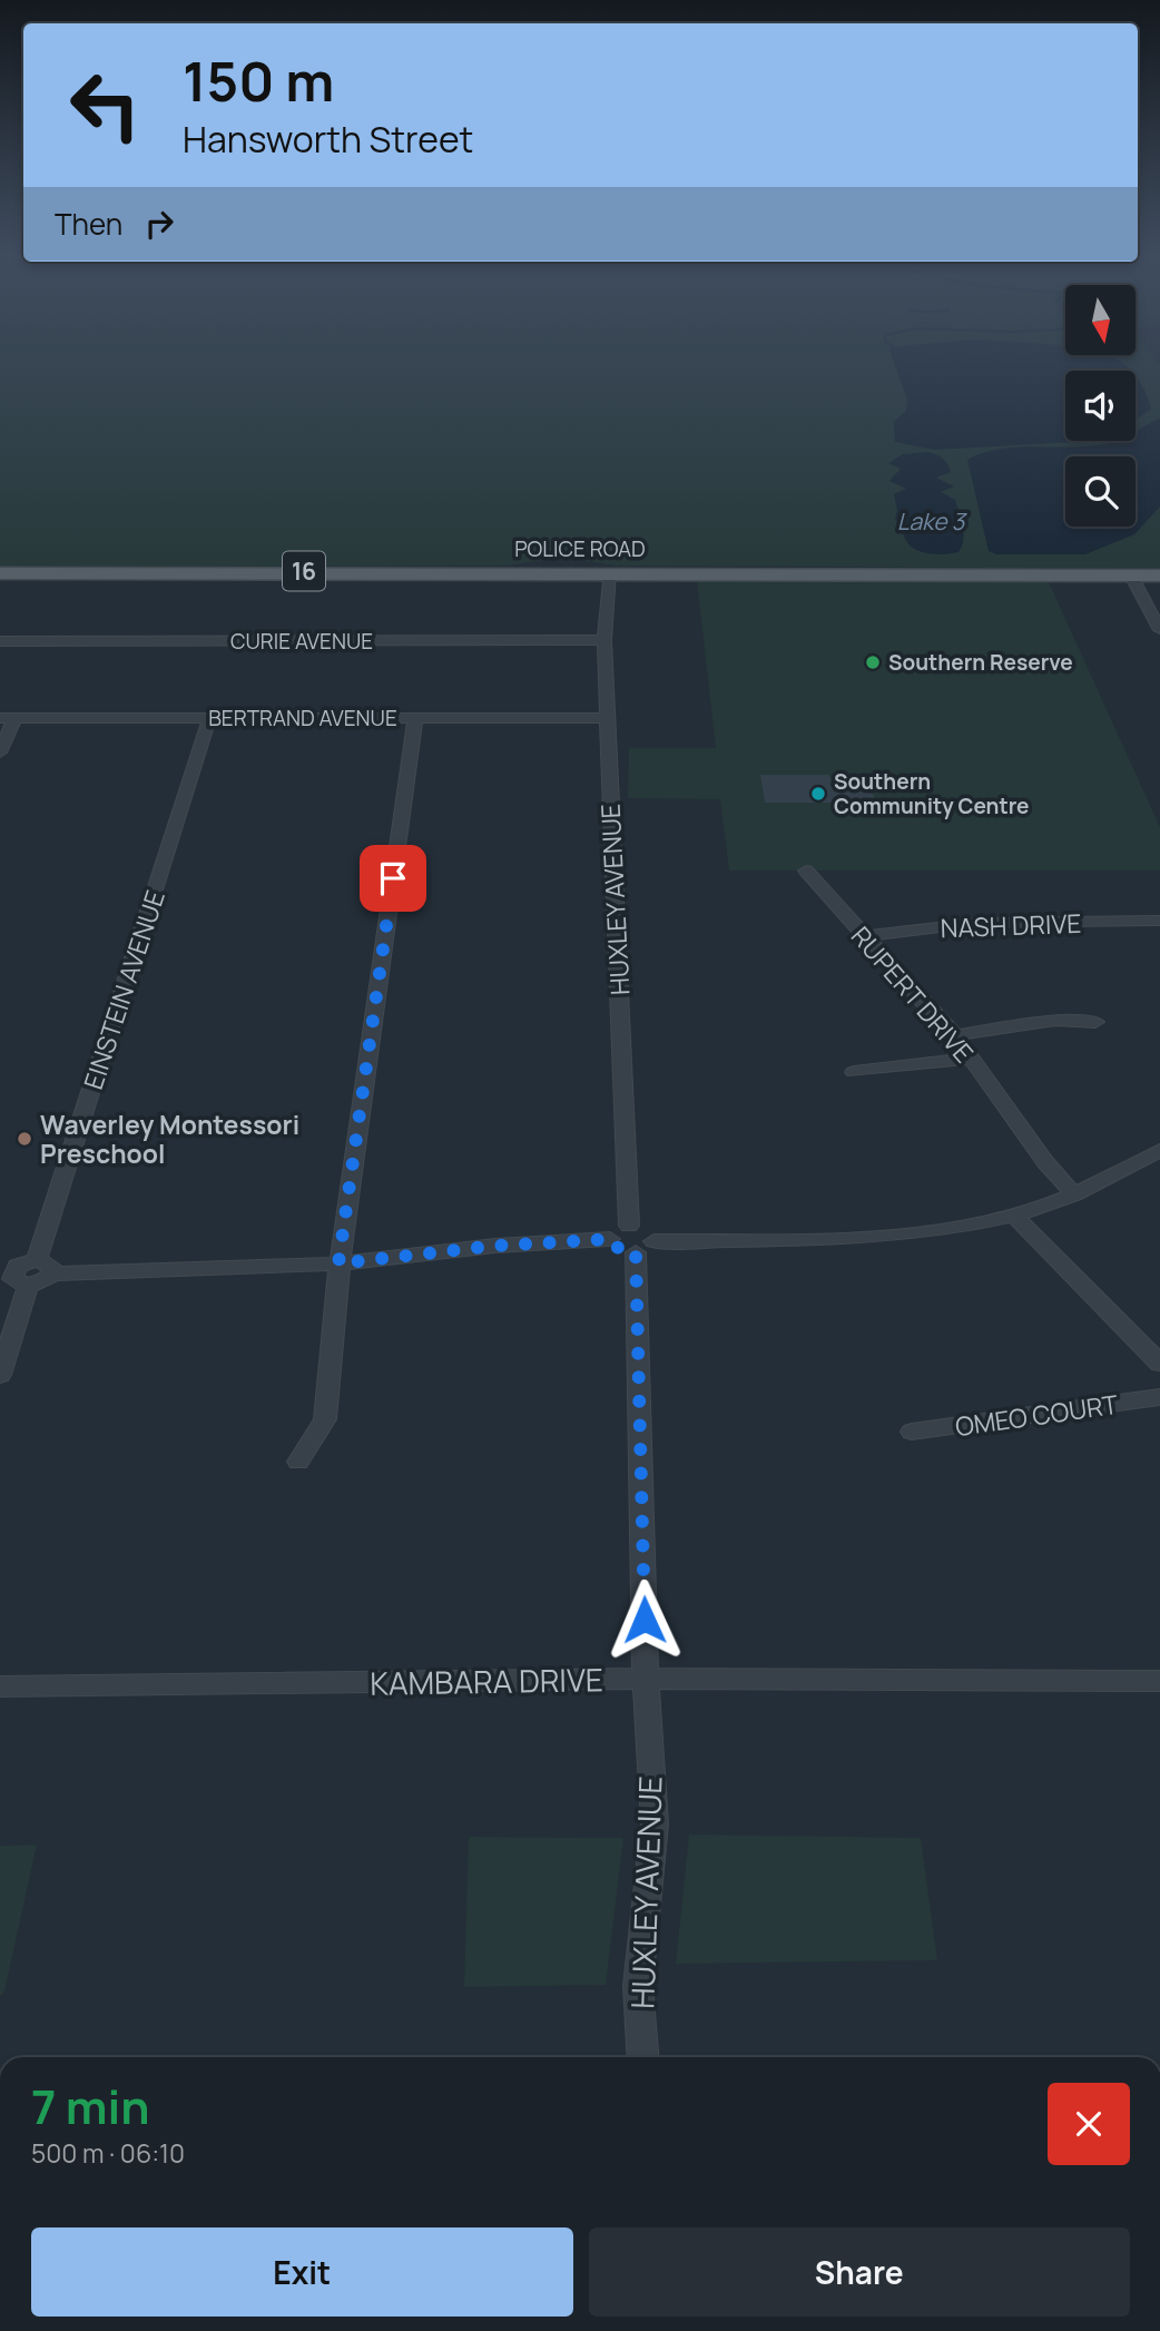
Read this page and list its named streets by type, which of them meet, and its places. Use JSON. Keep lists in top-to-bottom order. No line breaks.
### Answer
{"streets":{"main road":["POLICE ROAD","16"],"street":["CURIE AVENUE","BERTRAND AVENUE","HUXLEY AVENUE","NASH DRIVE","EINSTEIN AVENUE","RUPERT DRIVE","OMEO COURT","KAMBARA DRIVE"]},"crossings":[["POLICE ROAD","HUXLEY AVENUE"],["CURIE AVENUE","HUXLEY AVENUE"],["BERTRAND AVENUE","HUXLEY AVENUE"],["BERTRAND AVENUE","EINSTEIN AVENUE"],["HUXLEY AVENUE","KAMBARA DRIVE"],["NASH DRIVE","RUPERT DRIVE"]],"water":["Lake 3"],"places":["Southern Reserve","Southern Community Centre","Waverley Montessori Preschool"],"north":"bottom","page":{"turn":["150 m","Hansworth Street"],"then":"Then","heading":["7 min","500 m · 06:10"],"buttons":["Exit","Share"]}}
